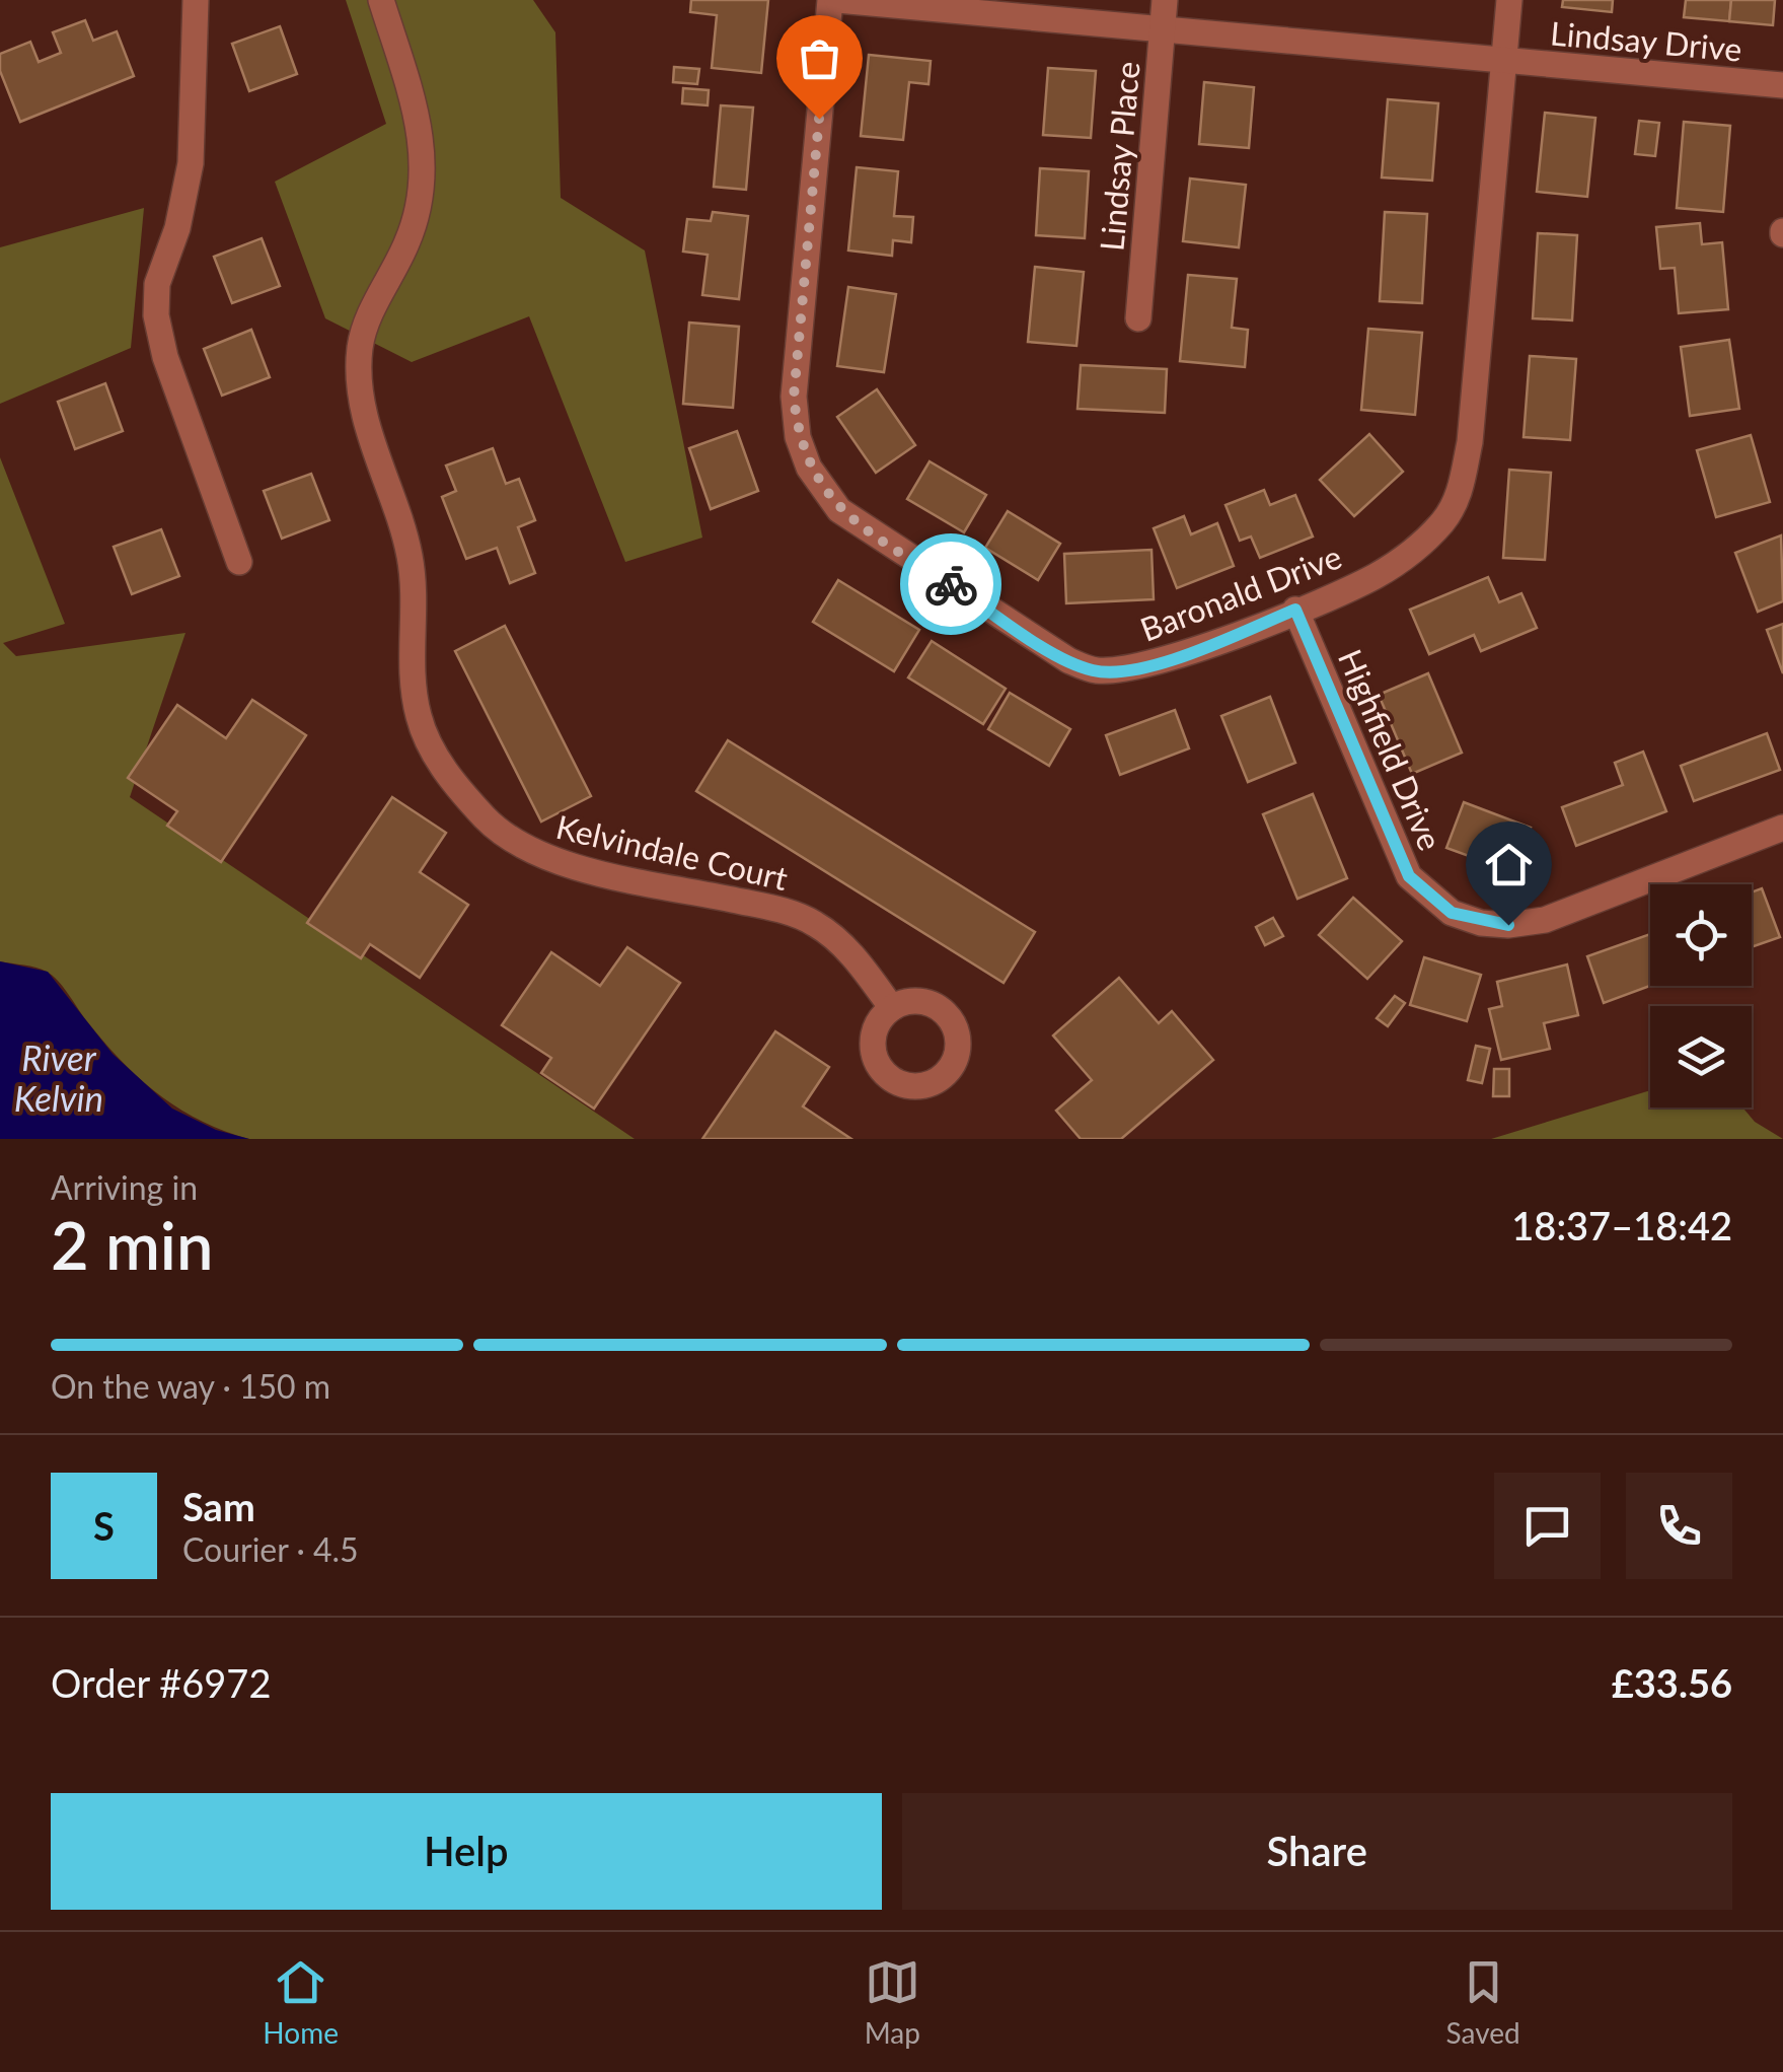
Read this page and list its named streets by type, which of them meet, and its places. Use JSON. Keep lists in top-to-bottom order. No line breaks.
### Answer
{"streets":{"street":["Lindsay Drive","Lindsay Place","Baronald Drive","Highfield Drive","Kelvindale Court"]},"crossings":[["Lindsay Drive","Lindsay Place"],["Lindsay Drive","Baronald Drive"],["Baronald Drive","Highfield Drive"]],"water":["River Kelvin"],"page":{"heading":["2 min","Arriving in","18:37–18:42"],"panel":["Sam","Courier · 4.5","Order #6972","£33.56"],"bar":"On the way · 150 m","round":"S","buttons":["Help","Share"],"tabs":["Home","Map","Saved"]}}
